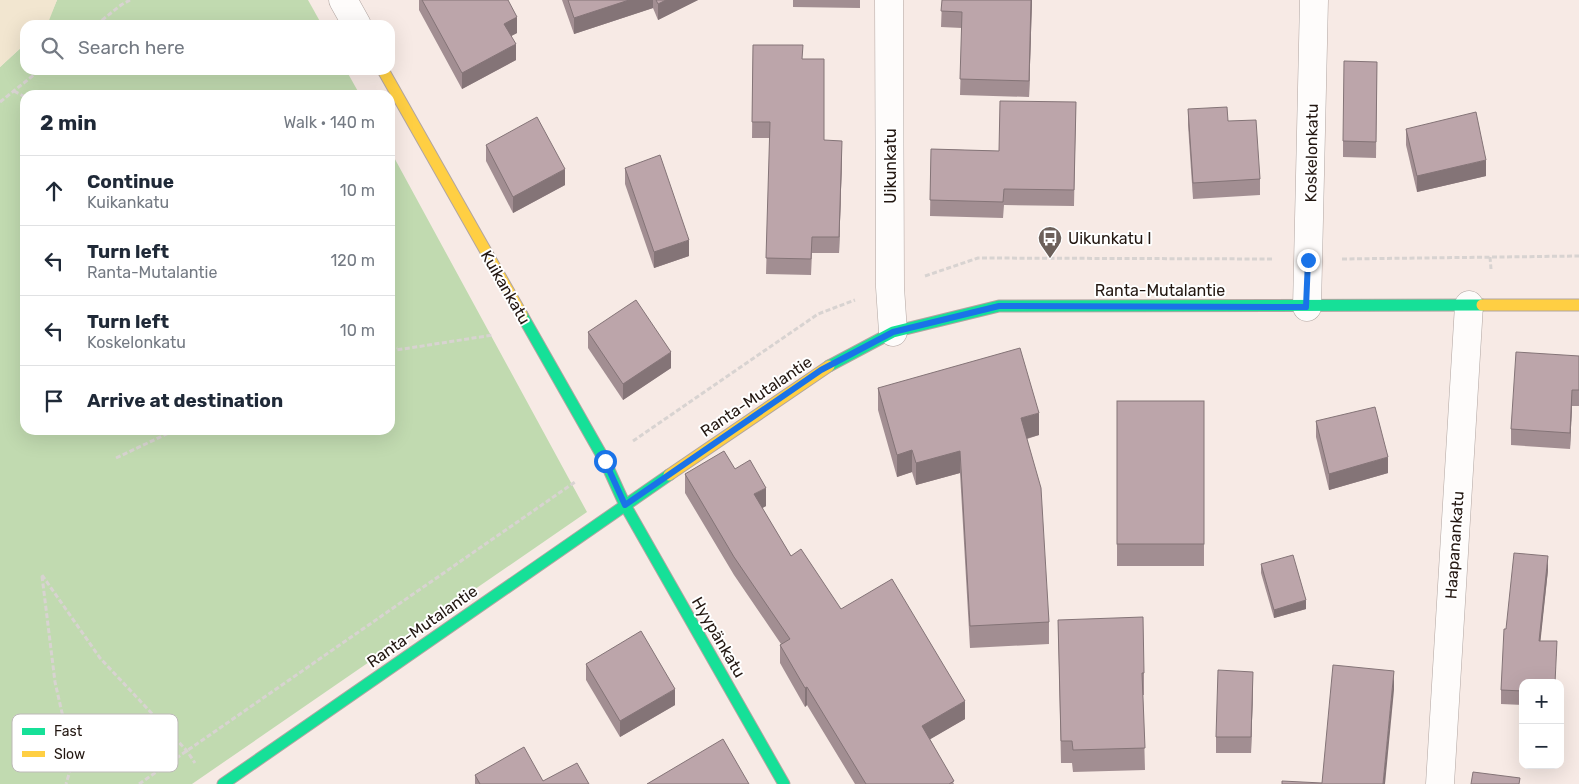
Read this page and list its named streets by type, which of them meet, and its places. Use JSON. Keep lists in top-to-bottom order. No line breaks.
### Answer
{"streets":{"street":["Koskelonkatu","Uikunkatu","Kuikankatu","Ranta-Mutalantie","Haapanankatu","Hyypänkatu"]},"crossings":[["Koskelonkatu","Ranta-Mutalantie"],["Uikunkatu","Ranta-Mutalantie"],["Kuikankatu","Ranta-Mutalantie"],["Kuikankatu","Hyypänkatu"],["Ranta-Mutalantie","Haapanankatu"],["Ranta-Mutalantie","Hyypänkatu"]],"places":{"bus stop":["Uikunkatu I"]},"legend":["Fast","Slow"],"page":{"search":"Search here","heading":["2 min","Walk · 140 m"],"list":[["Continue","Kuikankatu","10 m"],["Turn left","Ranta-Mutalantie","120 m"],["Turn left","Koskelonkatu","10 m"],"Arrive at destination"],"map_buttons":["+","−"]}}
